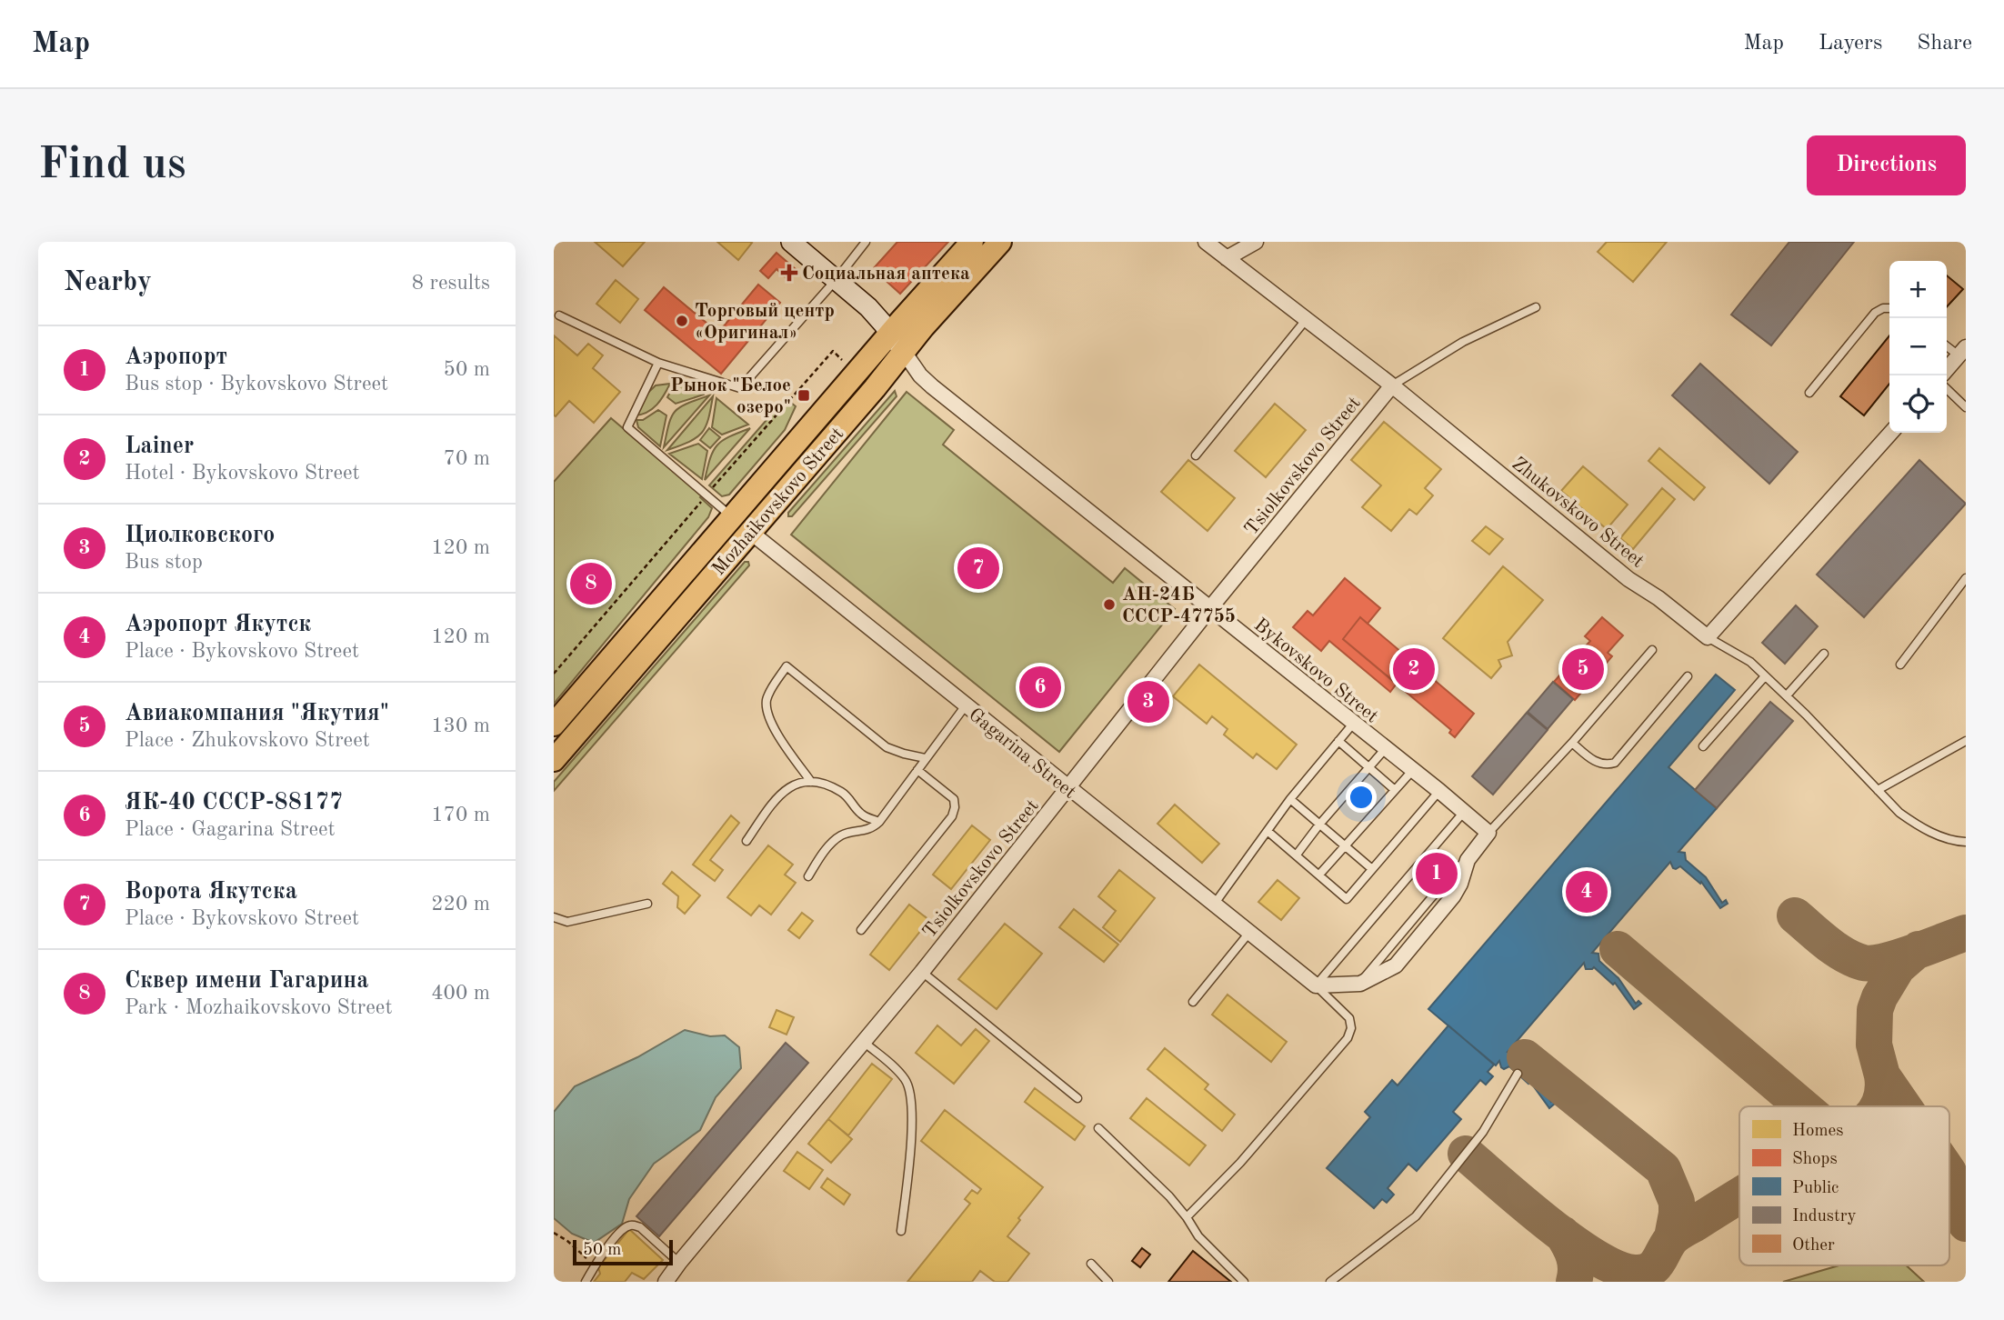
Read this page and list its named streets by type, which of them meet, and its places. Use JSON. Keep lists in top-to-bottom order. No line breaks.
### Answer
{"streets":{"main road":["Mozhaikovskovo Street","Gagarina Street"],"street":["Tsiolkovskovo Street","Zhukovskovo Street","Bykovskovo Street"]},"crossings":[["Tsiolkovskovo Street","Zhukovskovo Street"],["Tsiolkovskovo Street","Bykovskovo Street"],["Tsiolkovskovo Street","Gagarina Street"],["Mozhaikovskovo Street","Bykovskovo Street"],["Mozhaikovskovo Street","Gagarina Street"]],"places":{"health":["Социальная аптека"],"other":["Торговый центр «Оригинал»","АН-24Б СССР-47755"],"transit":["Рынок \"Белое озеро\""]},"legend":["Homes","Shops","Public","Industry","Other"],"scale_bar":"50 m","page":{"header":"Map","nav":["Map","Layers","Share"],"buttons":"Directions","title":"Find us","heading":["Nearby","8 results"],"map_buttons":["+","−"],"list":[{"mark":"1","name":"Аэропорт","note":"Bus stop · Bykovskovo Street","value":"50 m"},{"mark":"2","name":"Lainer","note":"Hotel · Bykovskovo Street","value":"70 m"},{"mark":"3","name":"Циолковского","note":"Bus stop","value":"120 m"},{"mark":"4","name":"Аэропорт Якутск","note":"Place · Bykovskovo Street","value":"120 m"},{"mark":"5","name":"Авиакомпания \"Якутия\"","note":"Place · Zhukovskovo Street","value":"130 m"},{"mark":"6","name":"ЯК-40 СССР-88177","note":"Place · Gagarina Street","value":"170 m"},{"mark":"7","name":"Ворота Якутска","note":"Place · Bykovskovo Street","value":"220 m"},{"mark":"8","name":"Сквер имени Гагарина","note":"Park · Mozhaikovskovo Street","value":"400 m"}],"pins":["7","8","2","5","6","3","1","4"],"scale":"50 m"}}
